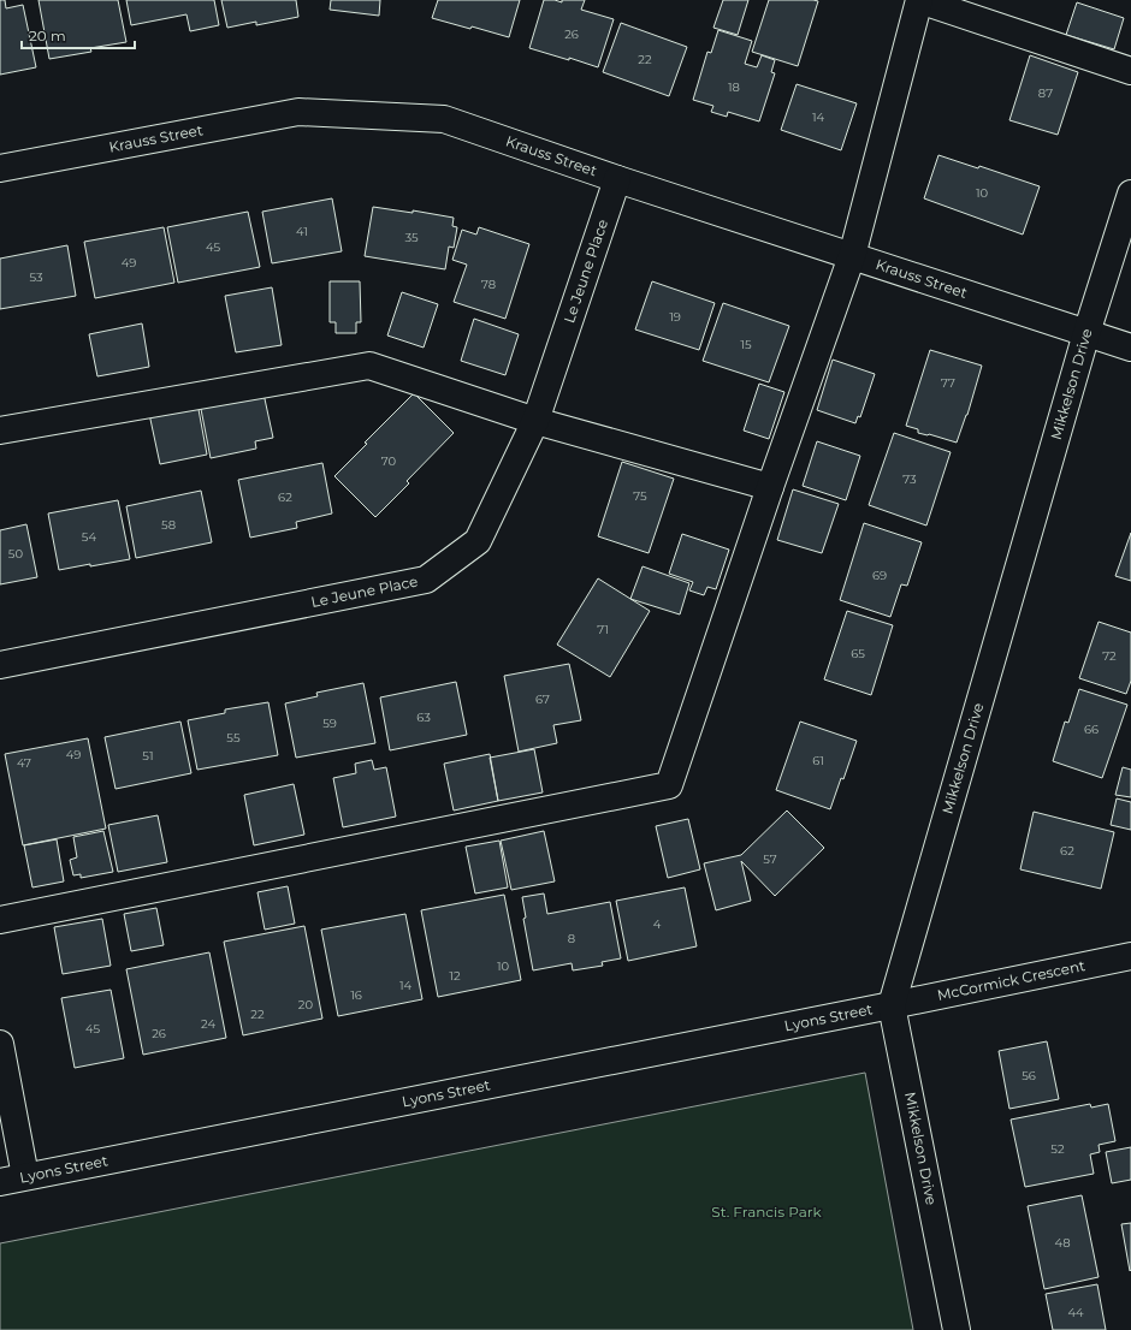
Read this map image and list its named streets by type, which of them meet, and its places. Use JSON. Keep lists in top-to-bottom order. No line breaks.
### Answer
{"streets":{"street":["Krauss Street","Le Jeune Place","Mikkelson Drive","McCormick Crescent","Lyons Street"]},"crossings":[["Krauss Street","Le Jeune Place"],["Krauss Street","Mikkelson Drive"],["Mikkelson Drive","McCormick Crescent"],["Mikkelson Drive","Lyons Street"],["McCormick Crescent","Lyons Street"]],"parks":["St. Francis Park"],"house_numbers":["26","22","18","87","14","10","41","35","45","49","53","78","19","15","77","70","73","75","62","58","54","50","69","71","65","72","67","63","59","66","55","49","51","61","47","62","57","4","8","10","12","14","16","20","22","24","45","26","56","52","48","44"],"scale_bar":"20 m"}
